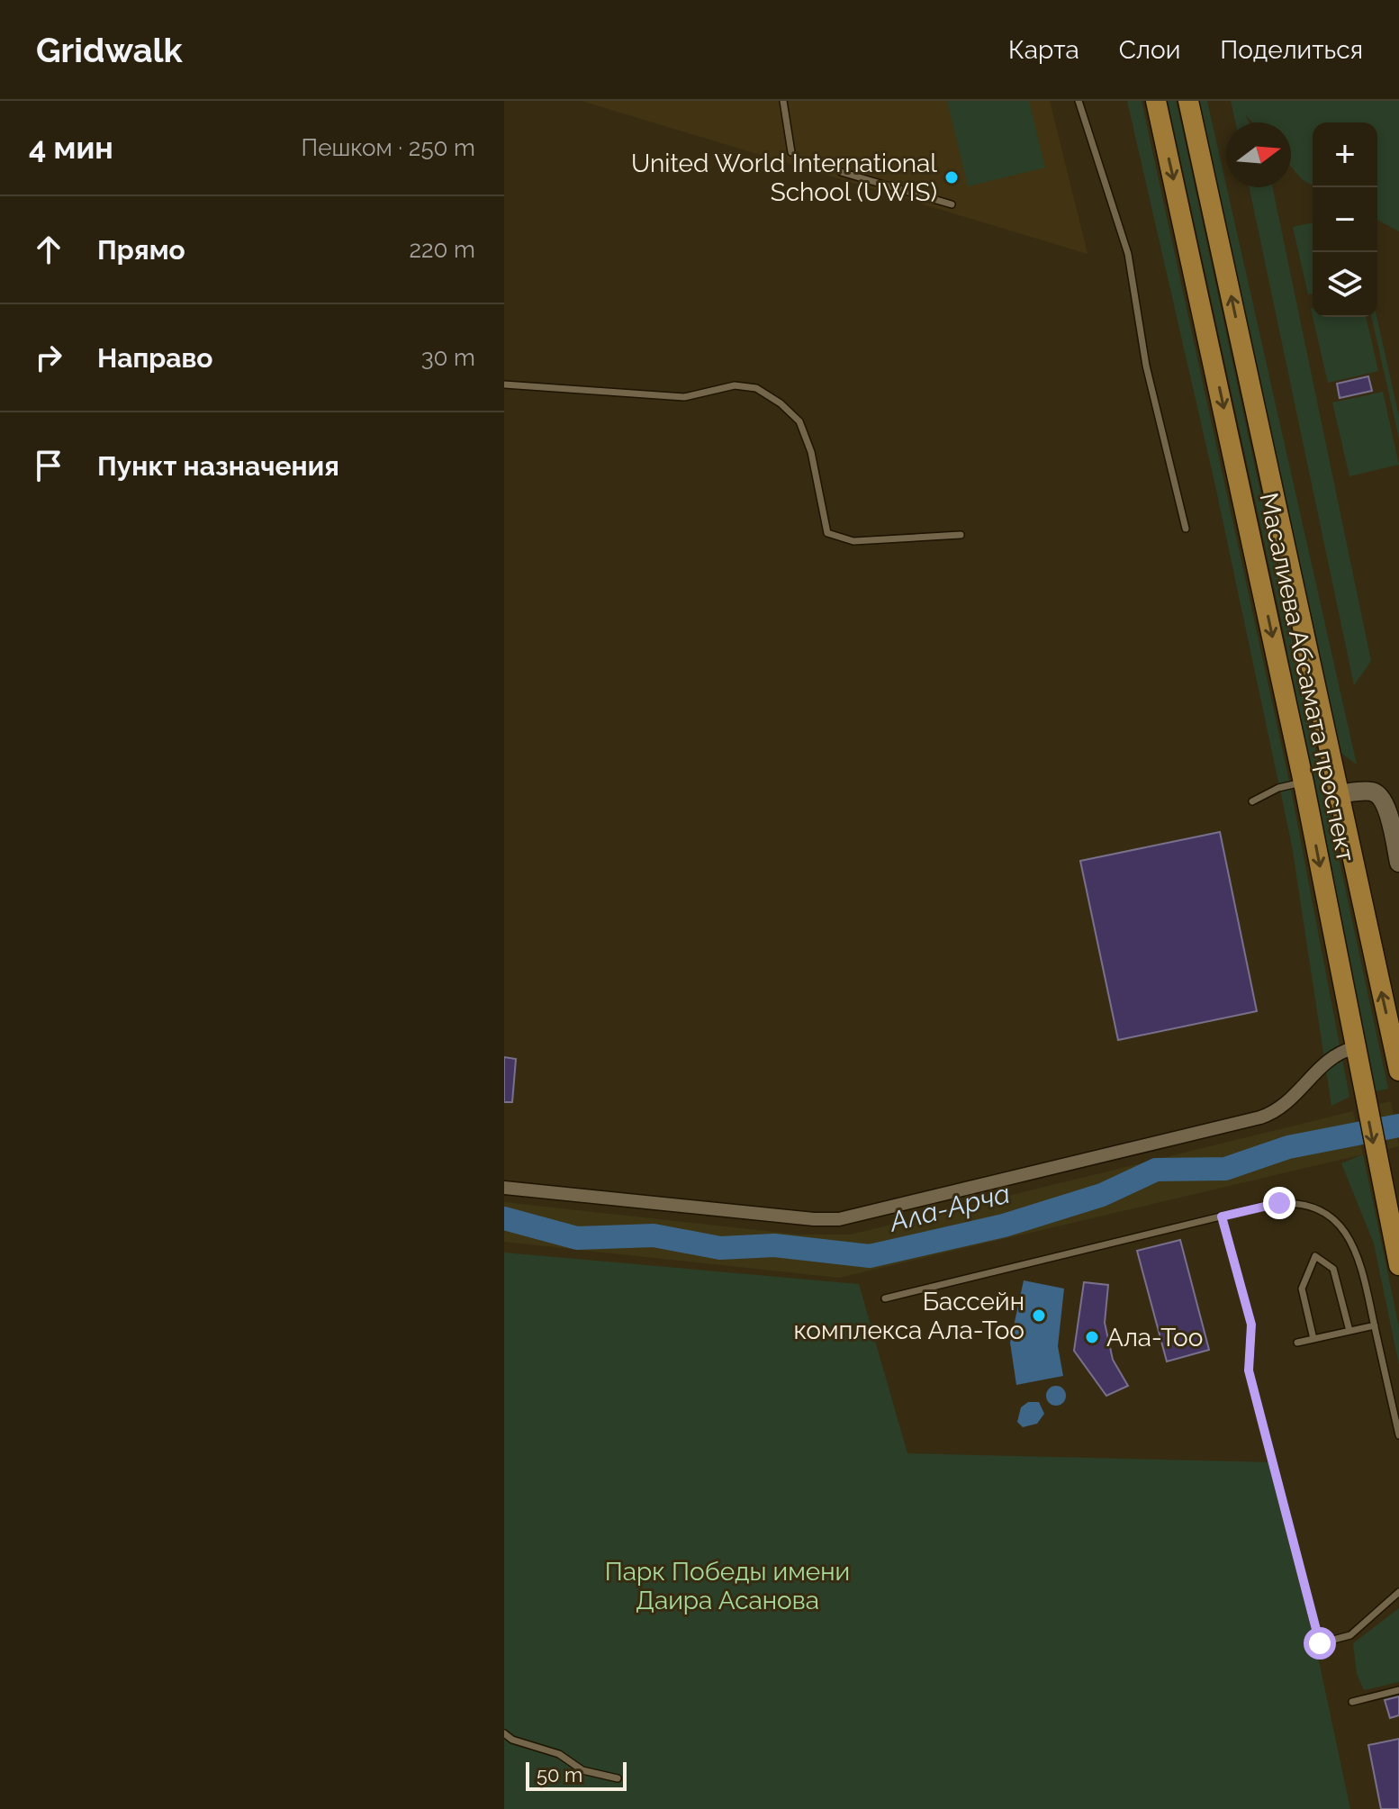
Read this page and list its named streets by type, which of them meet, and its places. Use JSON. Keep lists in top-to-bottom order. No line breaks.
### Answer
{"streets":{"main road":["Масалиева Абсамата проспект"]},"water":["Ала-Арча"],"parks":["Парк Победы имени Даира Асанова"],"places":["United World International School (UWIS)","Бассейн комплекса Ала-Тоо","Ала-Тоо"],"scale_bar":"50 m","north":"right","page":{"header":"Gridwalk","nav":["Карта","Слои","Поделиться"],"heading":["4 мин","Пешком · 250 m"],"map_buttons":["+","−"],"list":[["Прямо","220 m"],["Направо","30 m"],"Пункт назначения"],"scale":"50 m"}}
